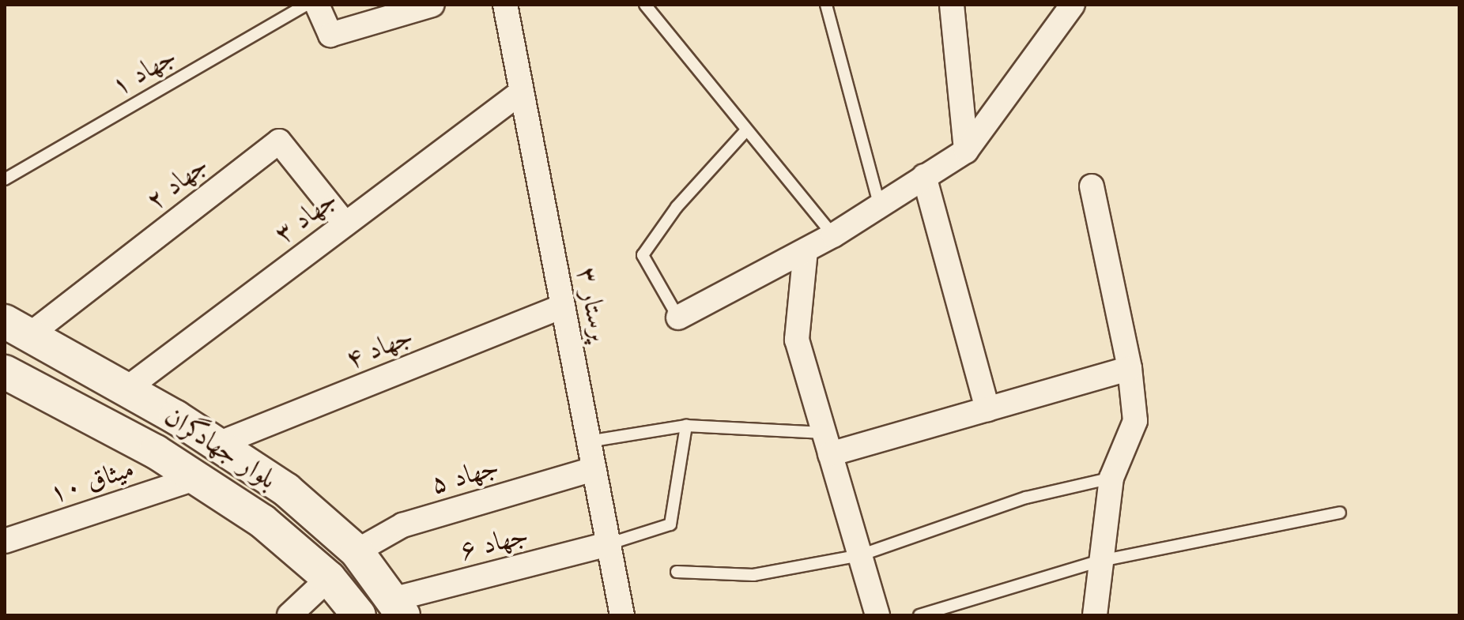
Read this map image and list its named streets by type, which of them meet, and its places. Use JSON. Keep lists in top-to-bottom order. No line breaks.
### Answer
{"streets":{"main road":["بلوار جهادگران"],"street":["جهاد ۲","جهاد ۳","پرستار ۳","جهاد ۴","جهاد ۵","میثاق ۱۰","جهاد ۶"],"lane":["جهاد ۱"]},"crossings":[["جهاد ۲","جهاد ۳"],["جهاد ۲","بلوار جهادگران"],["جهاد ۳","پرستار ۳"],["جهاد ۳","بلوار جهادگران"],["پرستار ۳","جهاد ۴"],["پرستار ۳","جهاد ۵"],["پرستار ۳","جهاد ۶"],["جهاد ۴","بلوار جهادگران"],["بلوار جهادگران","جهاد ۵"],["بلوار جهادگران","میثاق ۱۰"],["بلوار جهادگران","جهاد ۶"]]}
